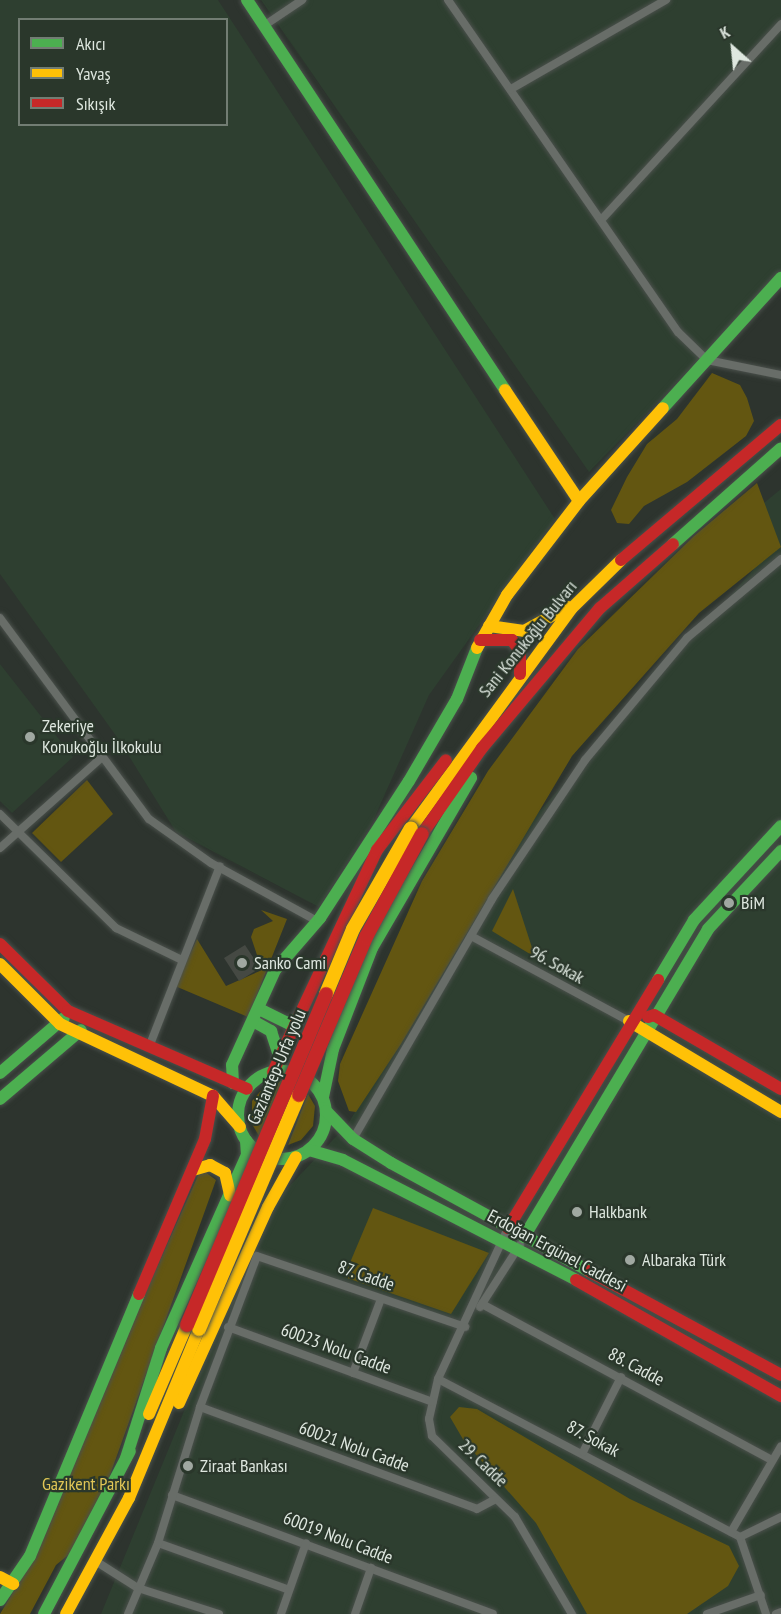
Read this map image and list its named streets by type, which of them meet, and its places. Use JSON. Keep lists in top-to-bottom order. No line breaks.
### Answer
{"streets":{"main road":["Sani Konukoğlu Bulvarı","Gaziantep-Urfa yolu","Erdoğan Ergünel Caddesi"],"street":["96. Sokak","87. Cadde","60023 Nolu Cadde","88. Cadde","87. Sokak","60021 Nolu Cadde","29. Cadde","60019 Nolu Cadde"]},"crossings":[["Sani Konukoğlu Bulvarı","Gaziantep-Urfa yolu"],["87. Cadde","60023 Nolu Cadde"],["87. Cadde","29. Cadde"],["60023 Nolu Cadde","29. Cadde"],["87. Sokak","29. Cadde"],["60021 Nolu Cadde","29. Cadde"]],"parks":["Gazikent Parkı"],"places":["Zekeriye Konukoğlu İlkokulu","BiM","Sanko Cami","Halkbank","Albaraka Türk","Ziraat Bankası"],"legend":["Akıcı","Yavaş","Sıkışık"],"north":"top left"}
